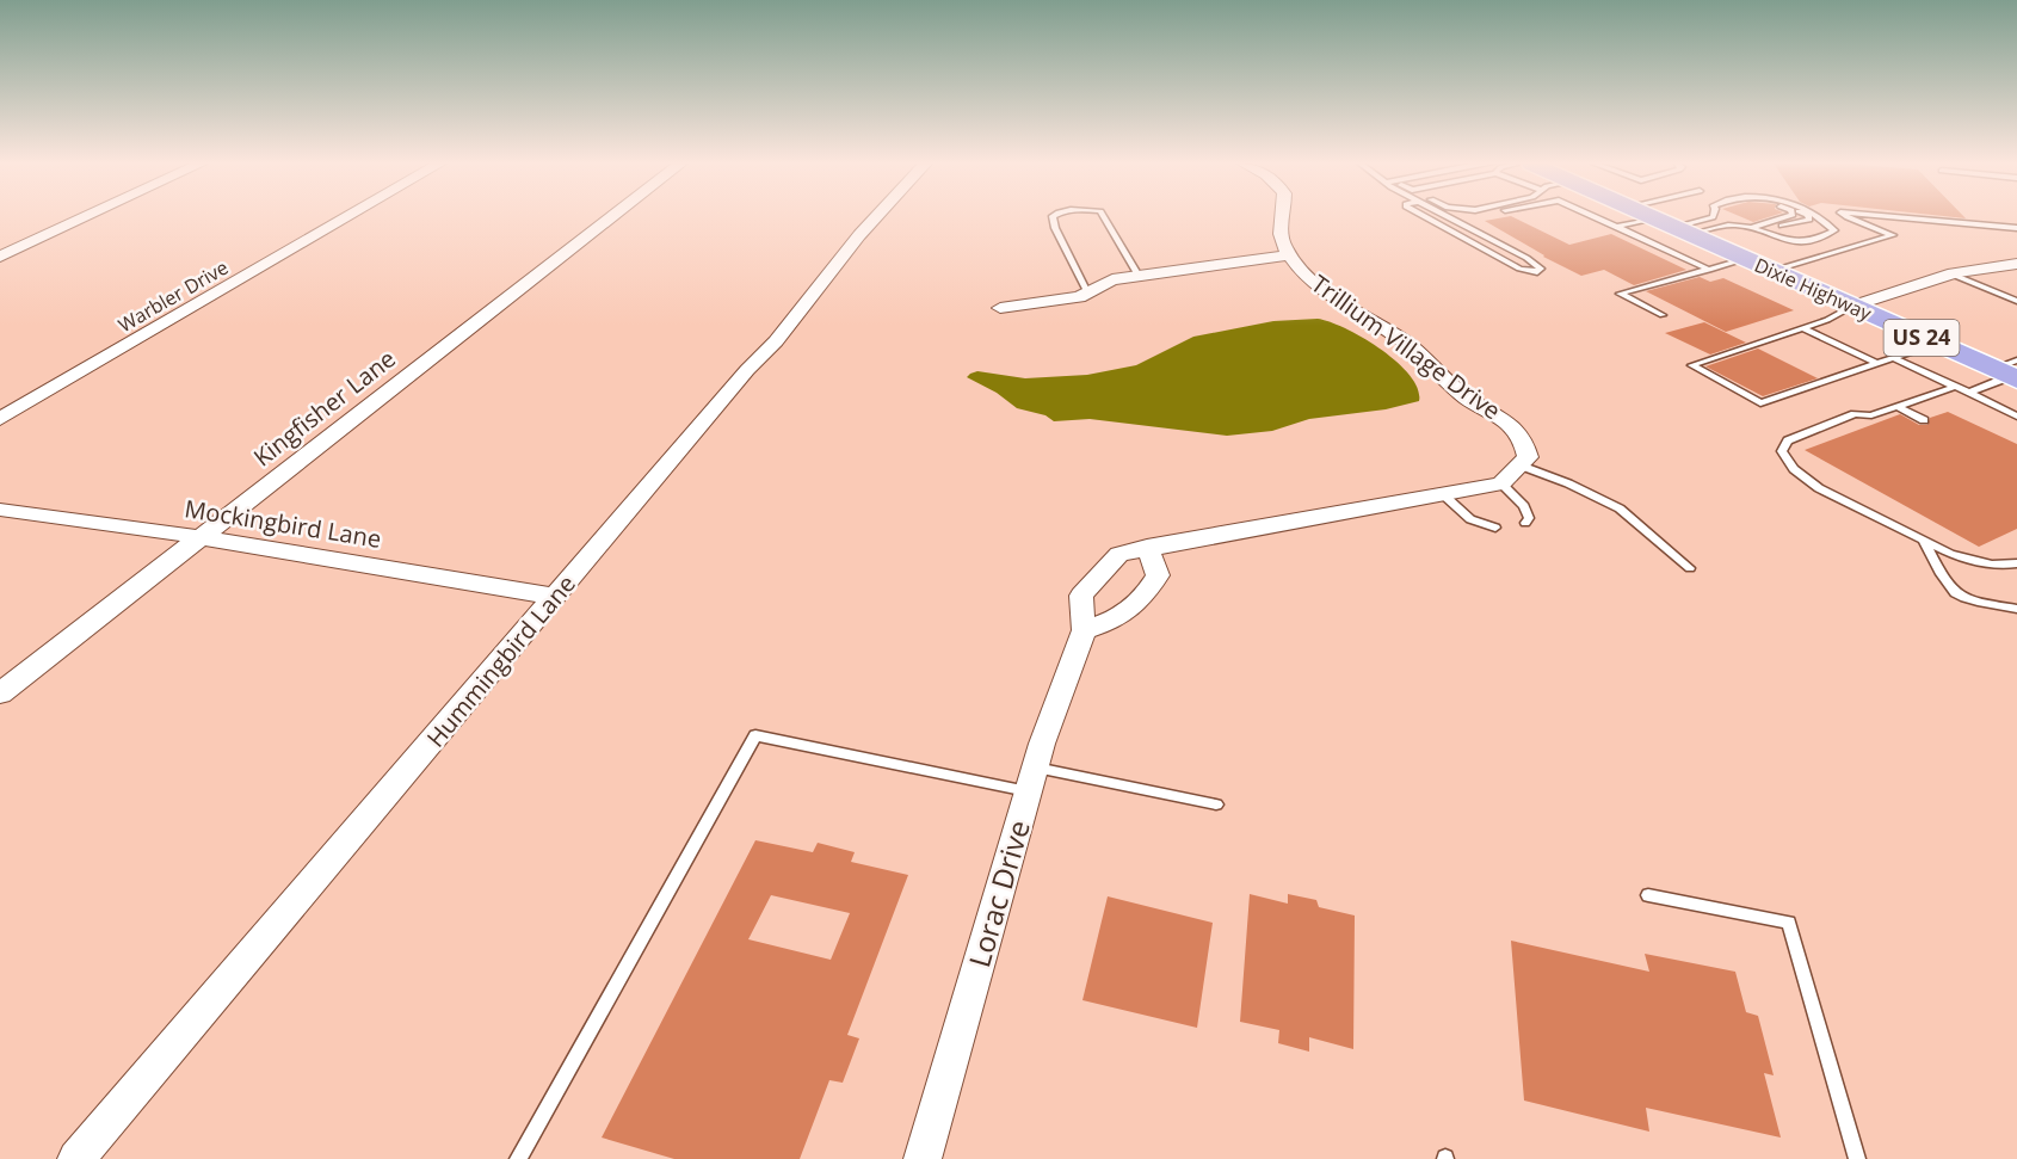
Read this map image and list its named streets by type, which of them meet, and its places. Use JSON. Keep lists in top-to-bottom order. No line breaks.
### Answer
{"streets":{"main road":["Dixie Highway","US 24"],"street":["Warbler Drive","Trillium Village Drive","Kingfisher Lane","Mockingbird Lane","Hummingbird Lane","Lorac Drive"]},"crossings":[["Kingfisher Lane","Mockingbird Lane"],["Mockingbird Lane","Hummingbird Lane"]]}
